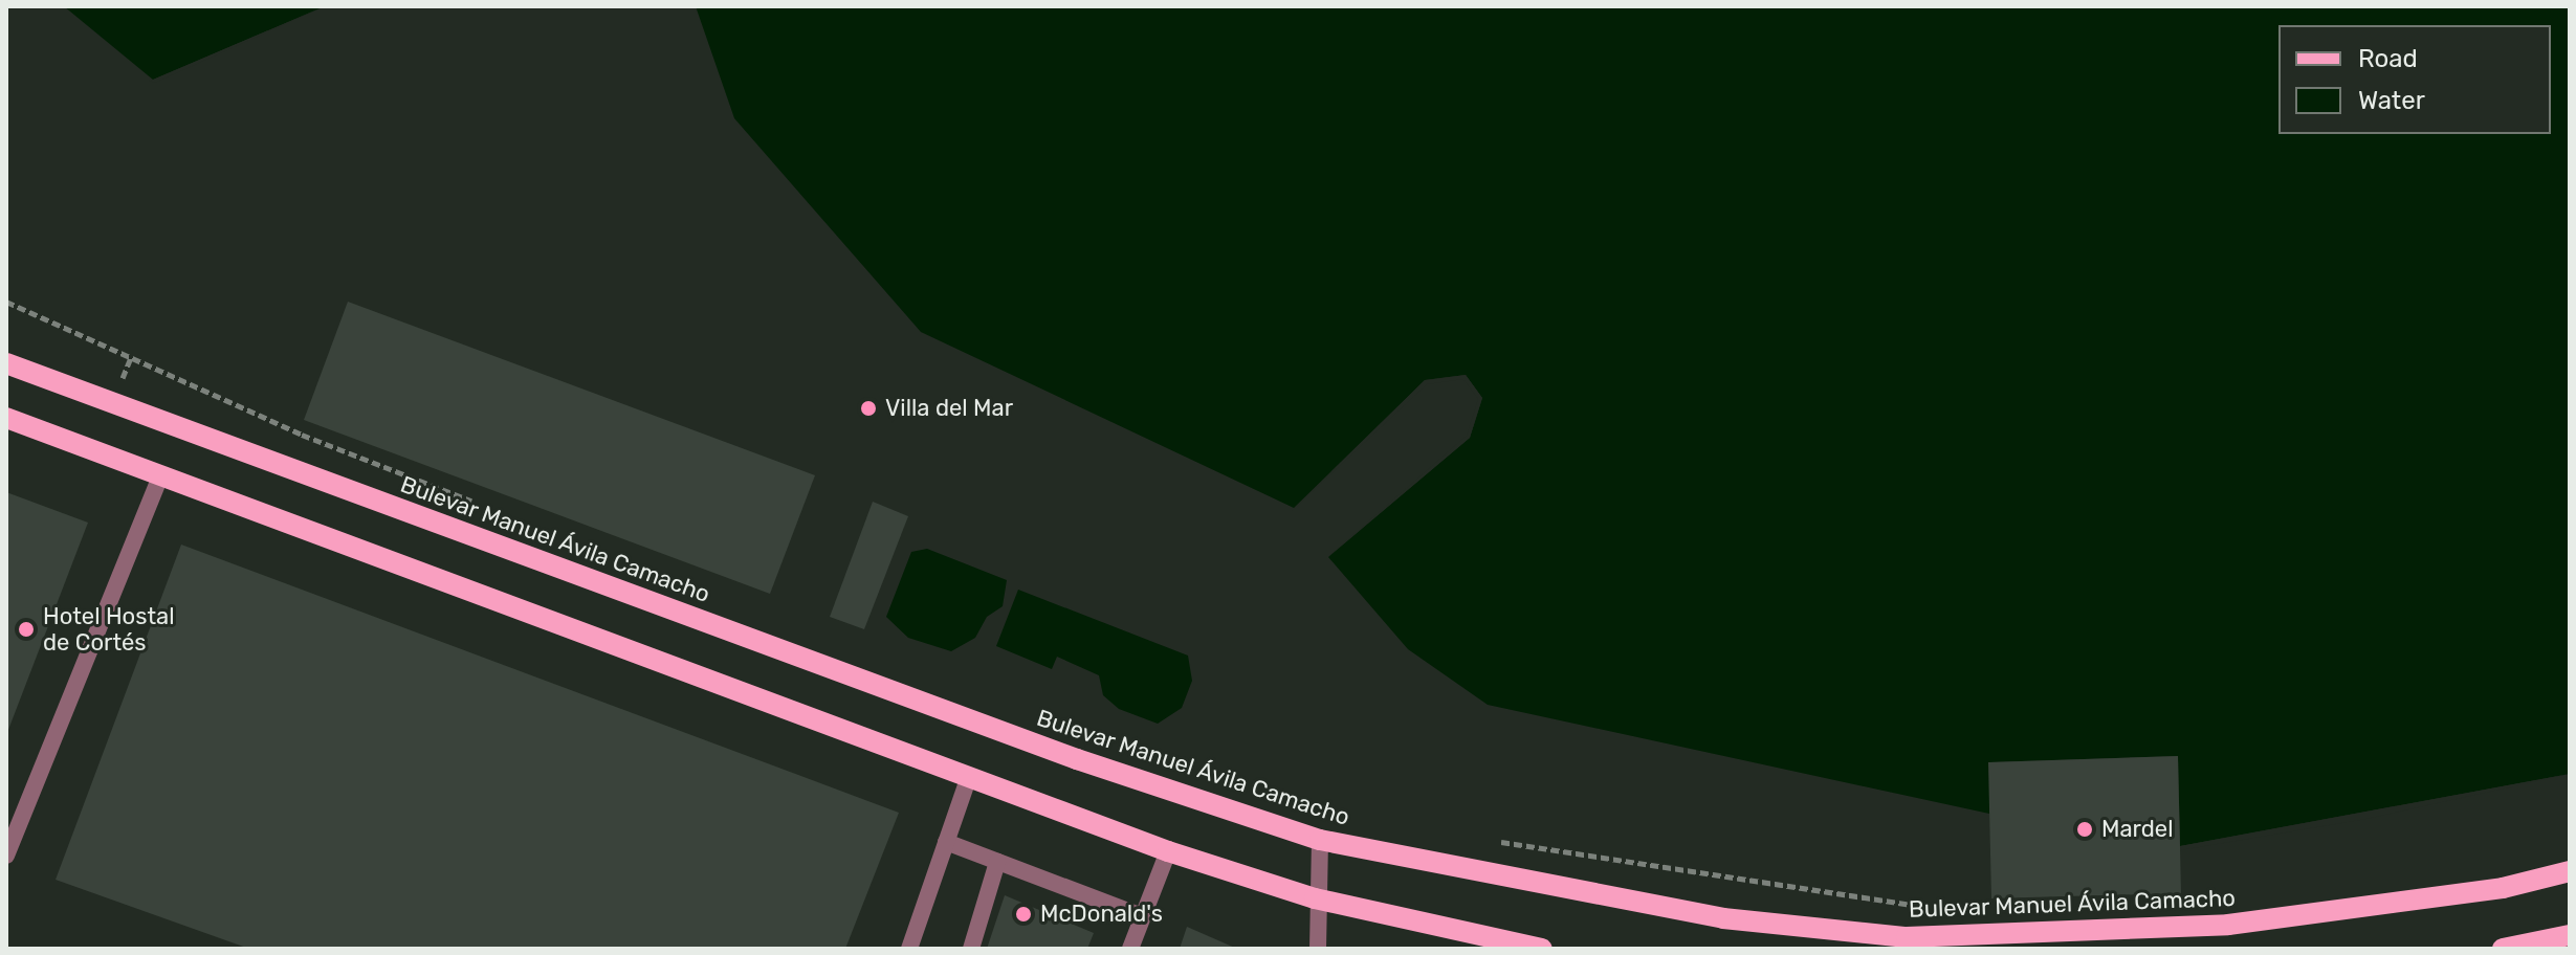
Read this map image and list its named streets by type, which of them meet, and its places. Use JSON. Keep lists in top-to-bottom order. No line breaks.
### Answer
{"streets":{"main road":["Bulevar Manuel Ávila Camacho"]},"places":["Villa del Mar","Hotel Hostal de Cortés","Mardel","McDonald's"],"legend":["Road","Water"]}
